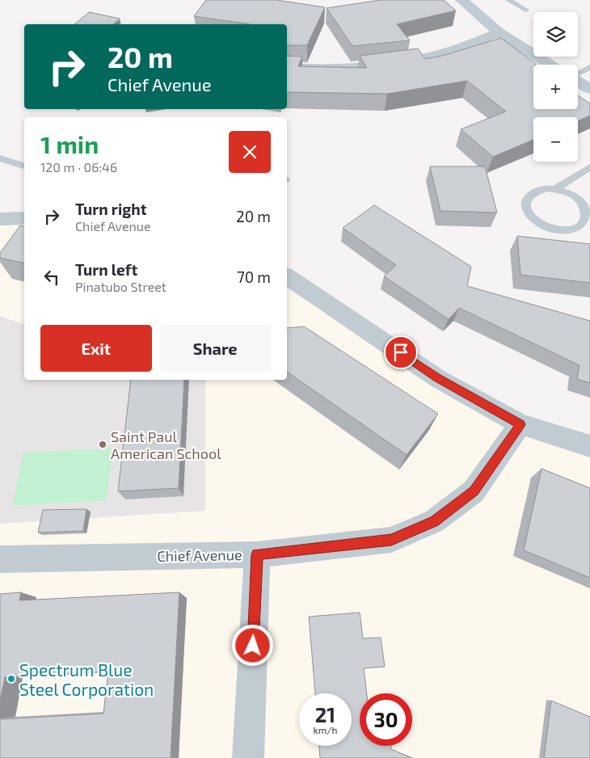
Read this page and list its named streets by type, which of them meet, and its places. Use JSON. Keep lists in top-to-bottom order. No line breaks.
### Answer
{"streets":{"street":["Chief Avenue"]},"places":["Saint Paul American School","Spectrum Blue Steel Corporation"],"page":{"map_buttons":["+","−"],"turn":["20 m","Chief Avenue"],"heading":["1 min","120 m · 06:46"],"list":[{"name":"Turn right","note":"Chief Avenue","value":"20 m"},{"name":"Turn left","note":"Pinatubo Street","value":"70 m"}],"buttons":["Exit","Share"],"speed":"21 km/h","limit":"30"}}
